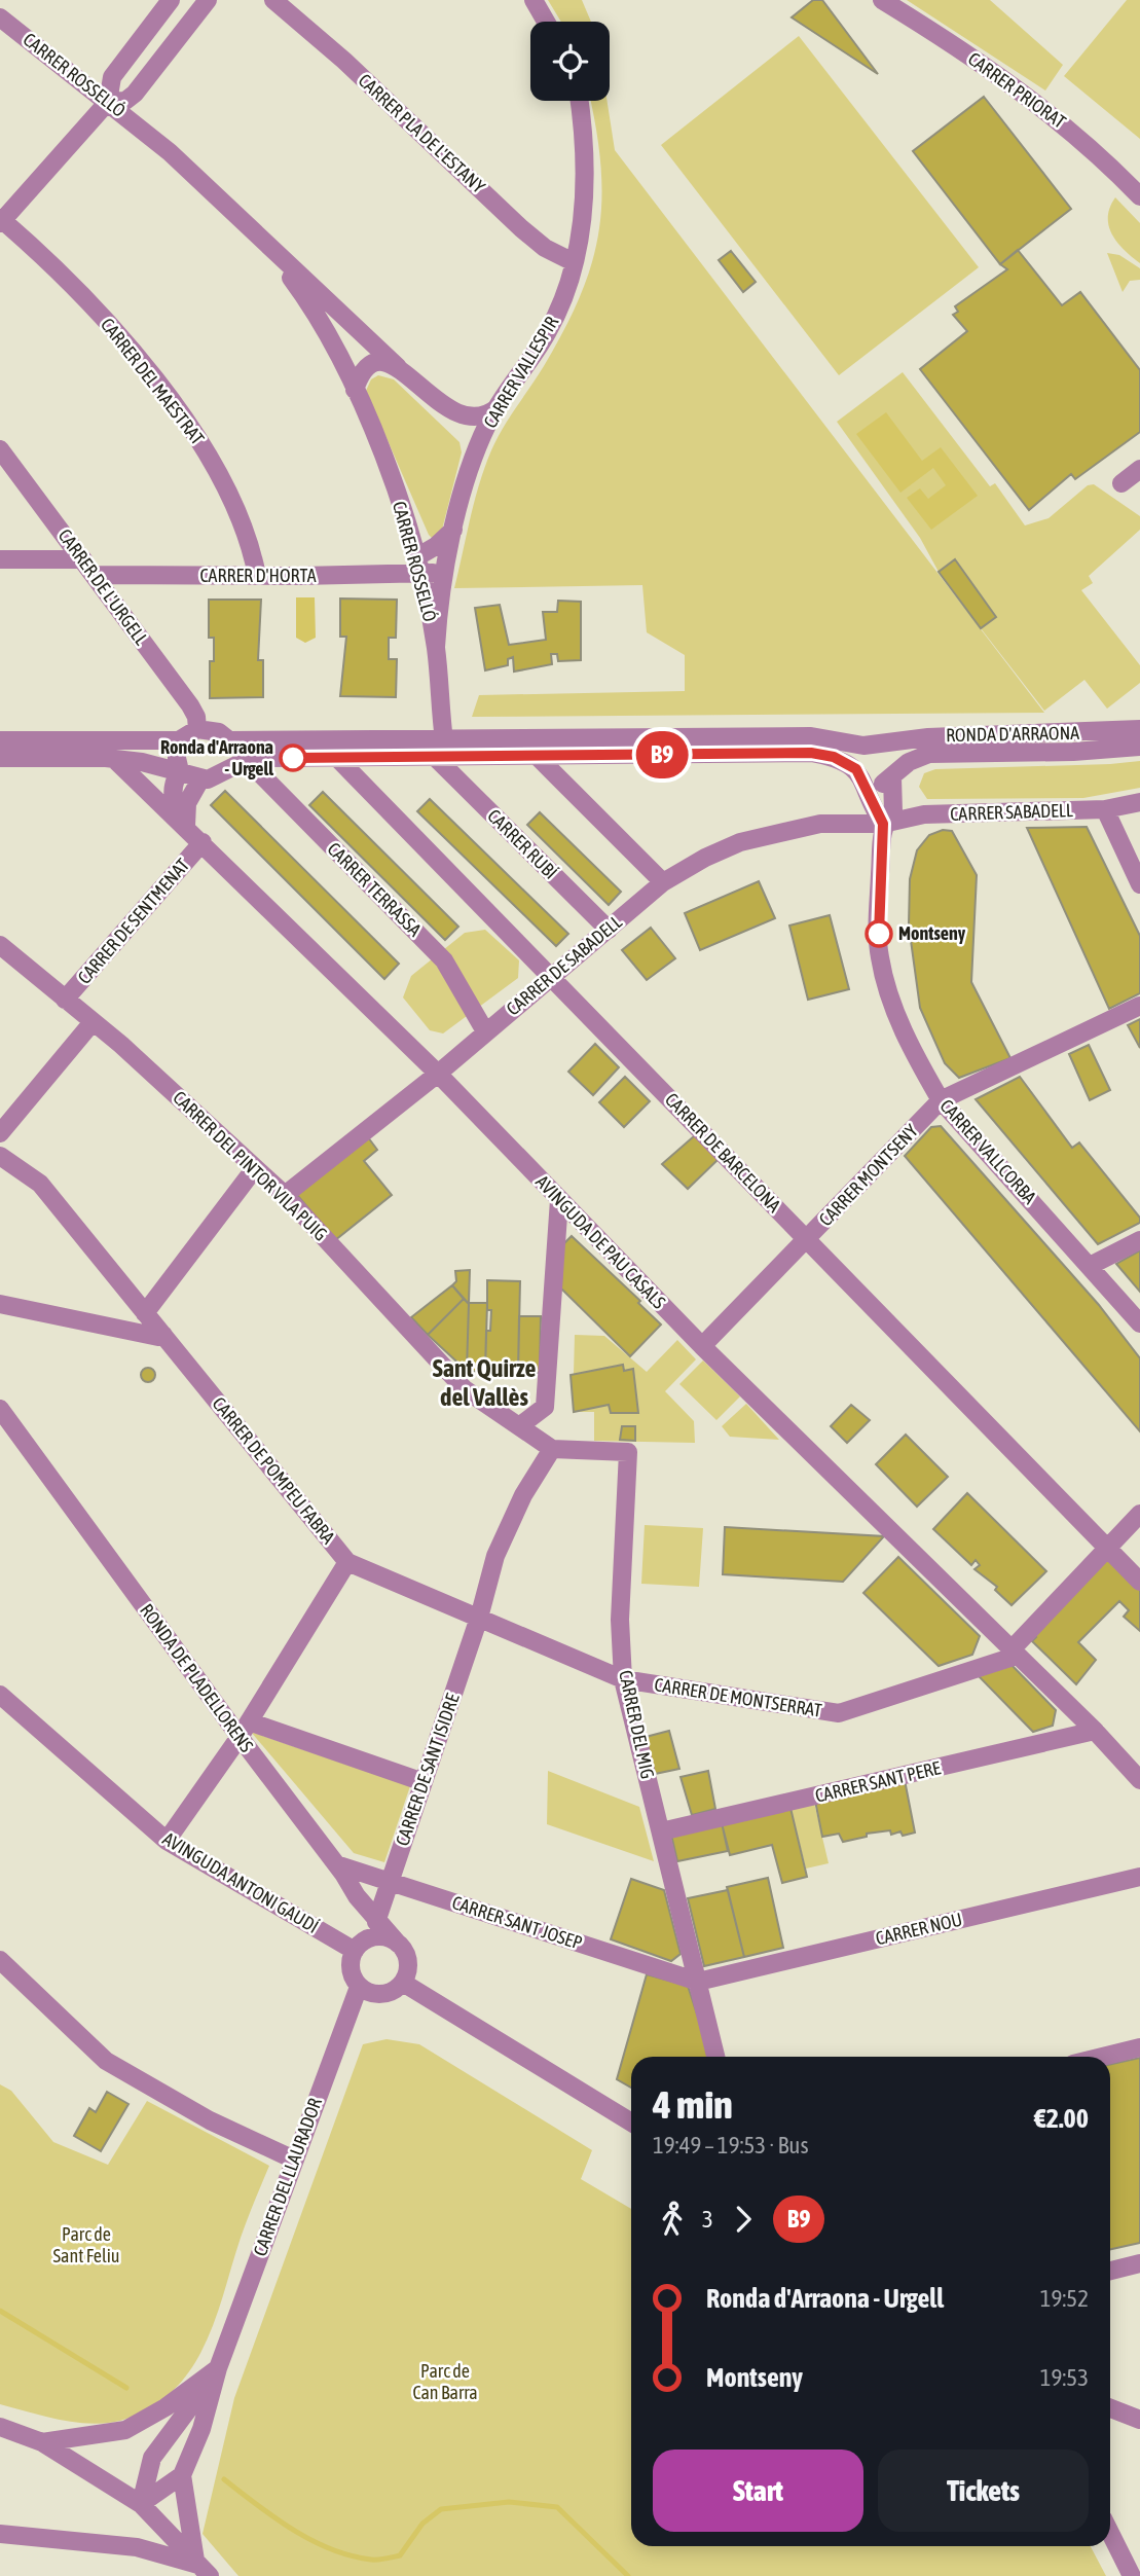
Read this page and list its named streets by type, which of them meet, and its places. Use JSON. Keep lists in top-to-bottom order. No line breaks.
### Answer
{"streets":{"street":["CARRER ROSSELLÓ","CARRER PRIORAT","CARRER PLA DE L'ESTANY","CARRER VALLESPIR","CARRER DEL MAESTRAT","CARRER D'HORTA","CARRER DE L'URGELL","RONDA D'ARRAONA","CARRER SABADELL","CARRER RUBÍ","CARRER TERRASSA","CARRER DE SENTMENAT","CARRER DE SABADELL","CARRER VALLCORBA","CARRER DE BARCELONA","CARRER DEL PINTOR VILA PUIG","CARRER MONTSENY","AVINGUDA DE PAU CASALS","CARRER DE POMPEU FABRA","RONDA DE PLADELLORENS","CARRER DE MONTSERRAT","CARRER DEL MIG","CARRER DE SANT ISIDRE","CARRER SANT PERE","AVINGUDA ANTONI GAUDÍ","CARRER SANT JOSEP","CARRER NOU","CARRER DEL LLAURADOR"]},"crossings":[["CARRER ROSSELLÓ","CARRER VALLESPIR"],["CARRER ROSSELLÓ","CARRER D'HORTA"],["CARRER ROSSELLÓ","RONDA D'ARRAONA"],["CARRER PLA DE L'ESTANY","CARRER VALLESPIR"],["CARRER DEL MAESTRAT","CARRER D'HORTA"],["CARRER D'HORTA","CARRER DE L'URGELL"],["CARRER DE L'URGELL","RONDA D'ARRAONA"],["RONDA D'ARRAONA","CARRER RUBÍ"],["RONDA D'ARRAONA","CARRER TERRASSA"],["RONDA D'ARRAONA","CARRER VALLCORBA"],["RONDA D'ARRAONA","CARRER DE BARCELONA"],["CARRER SABADELL","CARRER DE SABADELL"],["CARRER SABADELL","CARRER VALLCORBA"],["CARRER RUBÍ","CARRER DE SABADELL"],["CARRER TERRASSA","CARRER DE SABADELL"],["CARRER DE SENTMENAT","CARRER DEL PINTOR VILA PUIG"],["CARRER DE SENTMENAT","AVINGUDA DE PAU CASALS"],["CARRER DE SABADELL","CARRER VALLCORBA"],["CARRER DE SABADELL","CARRER DE BARCELONA"],["CARRER DE SABADELL","CARRER DEL PINTOR VILA PUIG"],["CARRER DE SABADELL","AVINGUDA DE PAU CASALS"],["CARRER VALLCORBA","CARRER MONTSENY"],["CARRER DE BARCELONA","CARRER MONTSENY"],["CARRER DEL PINTOR VILA PUIG","CARRER DEL MIG"],["CARRER DEL PINTOR VILA PUIG","CARRER DE SANT ISIDRE"],["CARRER MONTSENY","AVINGUDA DE PAU CASALS"],["AVINGUDA DE PAU CASALS","CARRER DE MONTSERRAT"],["AVINGUDA DE PAU CASALS","CARRER SANT PERE"],["CARRER DE POMPEU FABRA","CARRER DE MONTSERRAT"],["CARRER DE POMPEU FABRA","CARRER DEL MIG"],["CARRER DE POMPEU FABRA","CARRER DE SANT ISIDRE"],["RONDA DE PLADELLORENS","CARRER DE SANT ISIDRE"],["RONDA DE PLADELLORENS","AVINGUDA ANTONI GAUDÍ"],["RONDA DE PLADELLORENS","CARRER SANT JOSEP"],["RONDA DE PLADELLORENS","CARRER DEL LLAURADOR"],["CARRER DE MONTSERRAT","CARRER DEL MIG"],["CARRER DEL MIG","CARRER DE SANT ISIDRE"],["CARRER DEL MIG","CARRER SANT PERE"],["CARRER DEL MIG","CARRER SANT JOSEP"],["CARRER DEL MIG","CARRER NOU"],["CARRER DE SANT ISIDRE","CARRER SANT JOSEP"],["AVINGUDA ANTONI GAUDÍ","CARRER DEL LLAURADOR"],["CARRER SANT JOSEP","CARRER NOU"]],"districts":["Sant Quirze del Vallès"],"parks":["Parc de Sant Feliu","Parc de Can Barra"],"places":["Ronda d'Arraona - Urgell","Montseny"],"lines":["bus line B9"],"page":{"on_map":"B9","heading":["4 min","19:49 – 19:53 · Bus","€2.00"],"legs":["3","B9"],"list":[{"name":"Ronda d'Arraona - Urgell","value":"19:52"},{"name":"Montseny","value":"19:53"}],"buttons":["Start","Tickets"]}}
